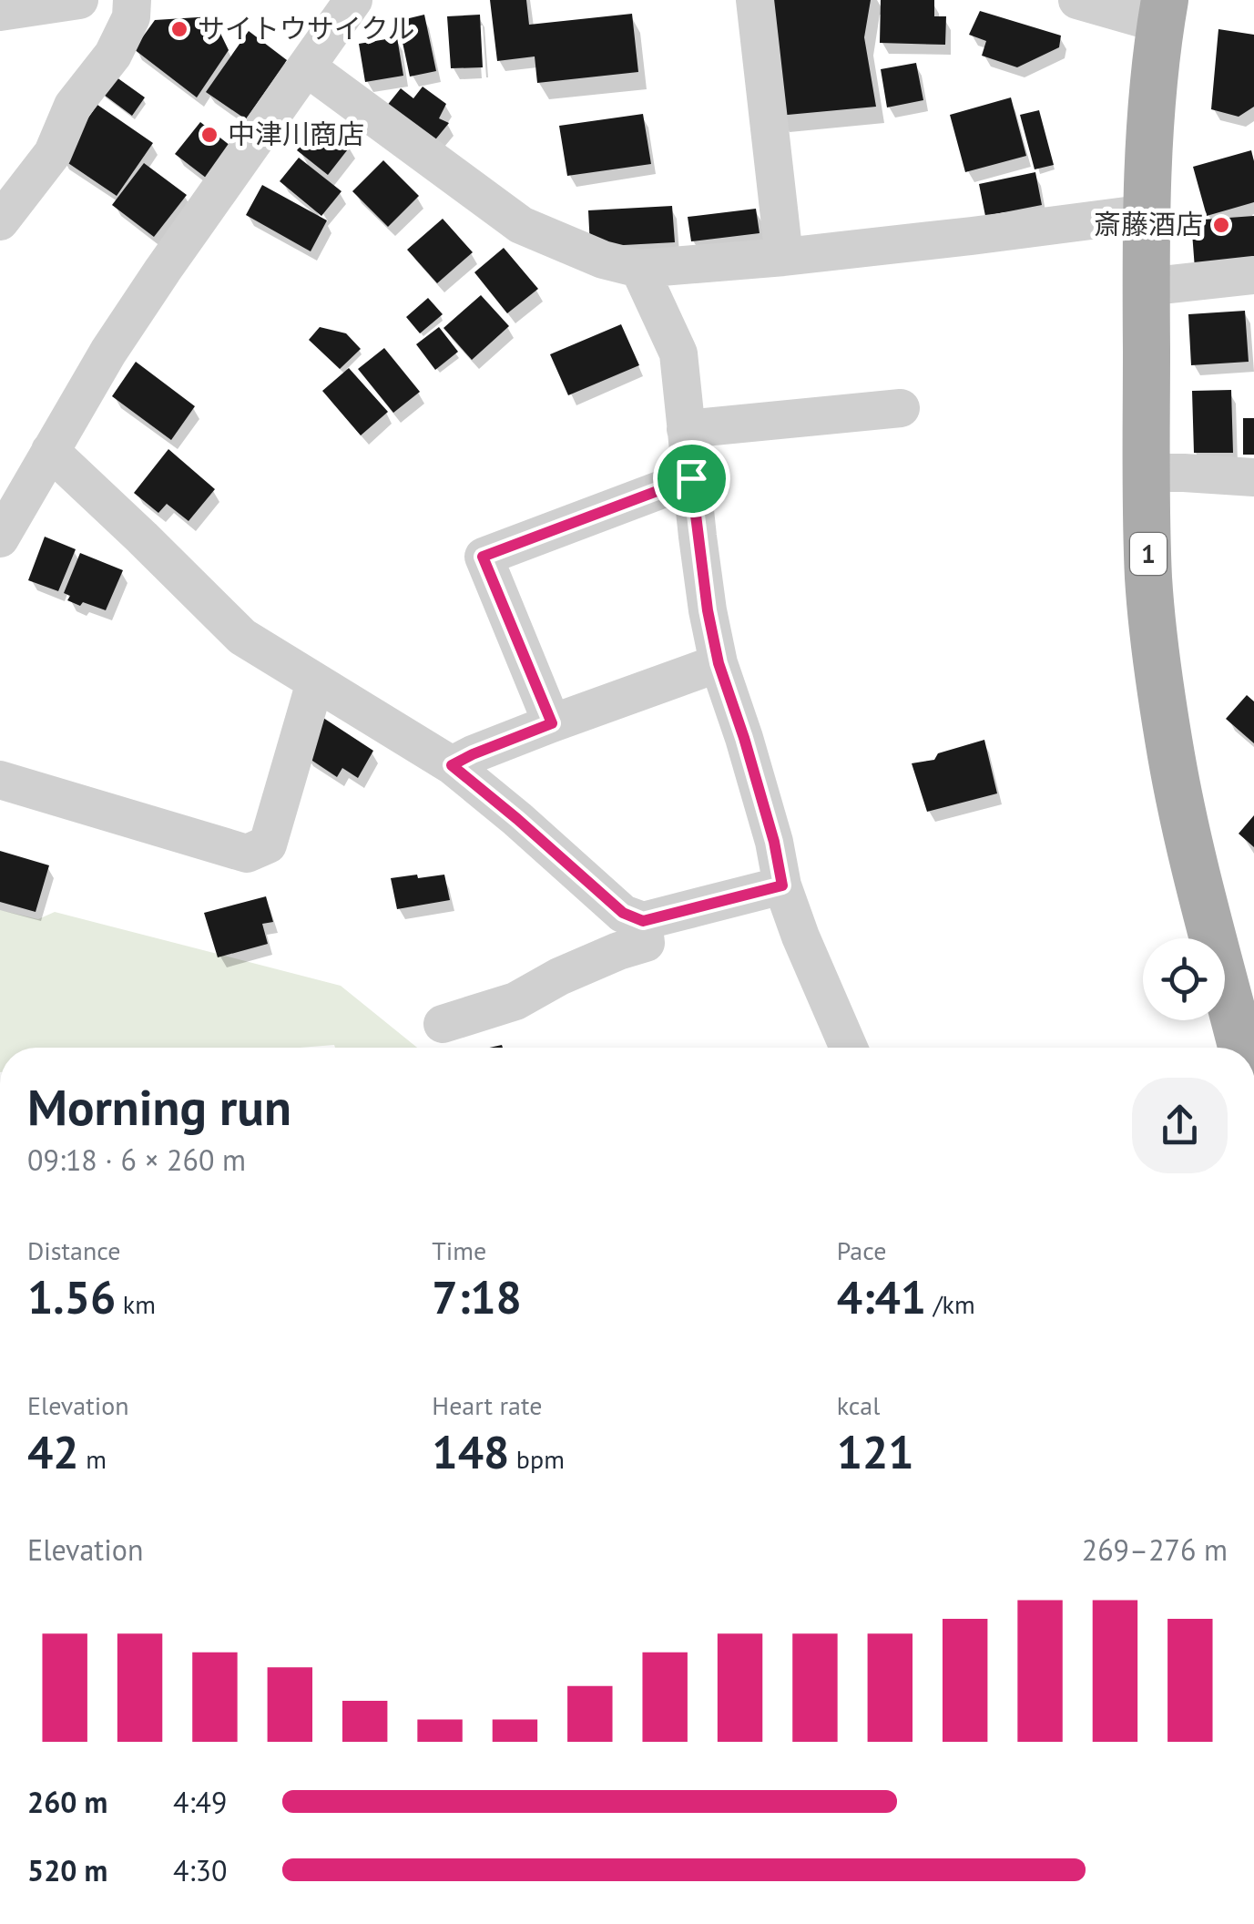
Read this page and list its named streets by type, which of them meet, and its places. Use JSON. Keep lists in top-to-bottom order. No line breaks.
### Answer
{"streets":{"main road":["1"]},"places":["サイトウサイクル","中津川商店","斎藤酒店"],"page":{"heading":["Morning run","09:18 · 6 × 260 m"],"stats":[["Distance","1.56 km"],["Time","7:18"],["Pace","4:41 /km"],["Elevation","42 m"],["Heart rate","148 bpm"],["kcal","121"]],"chart":["Elevation","269–276 m"],"list":[{"name":"260 m","note":"4:49"},{"name":"520 m","note":"4:30"}]}}
